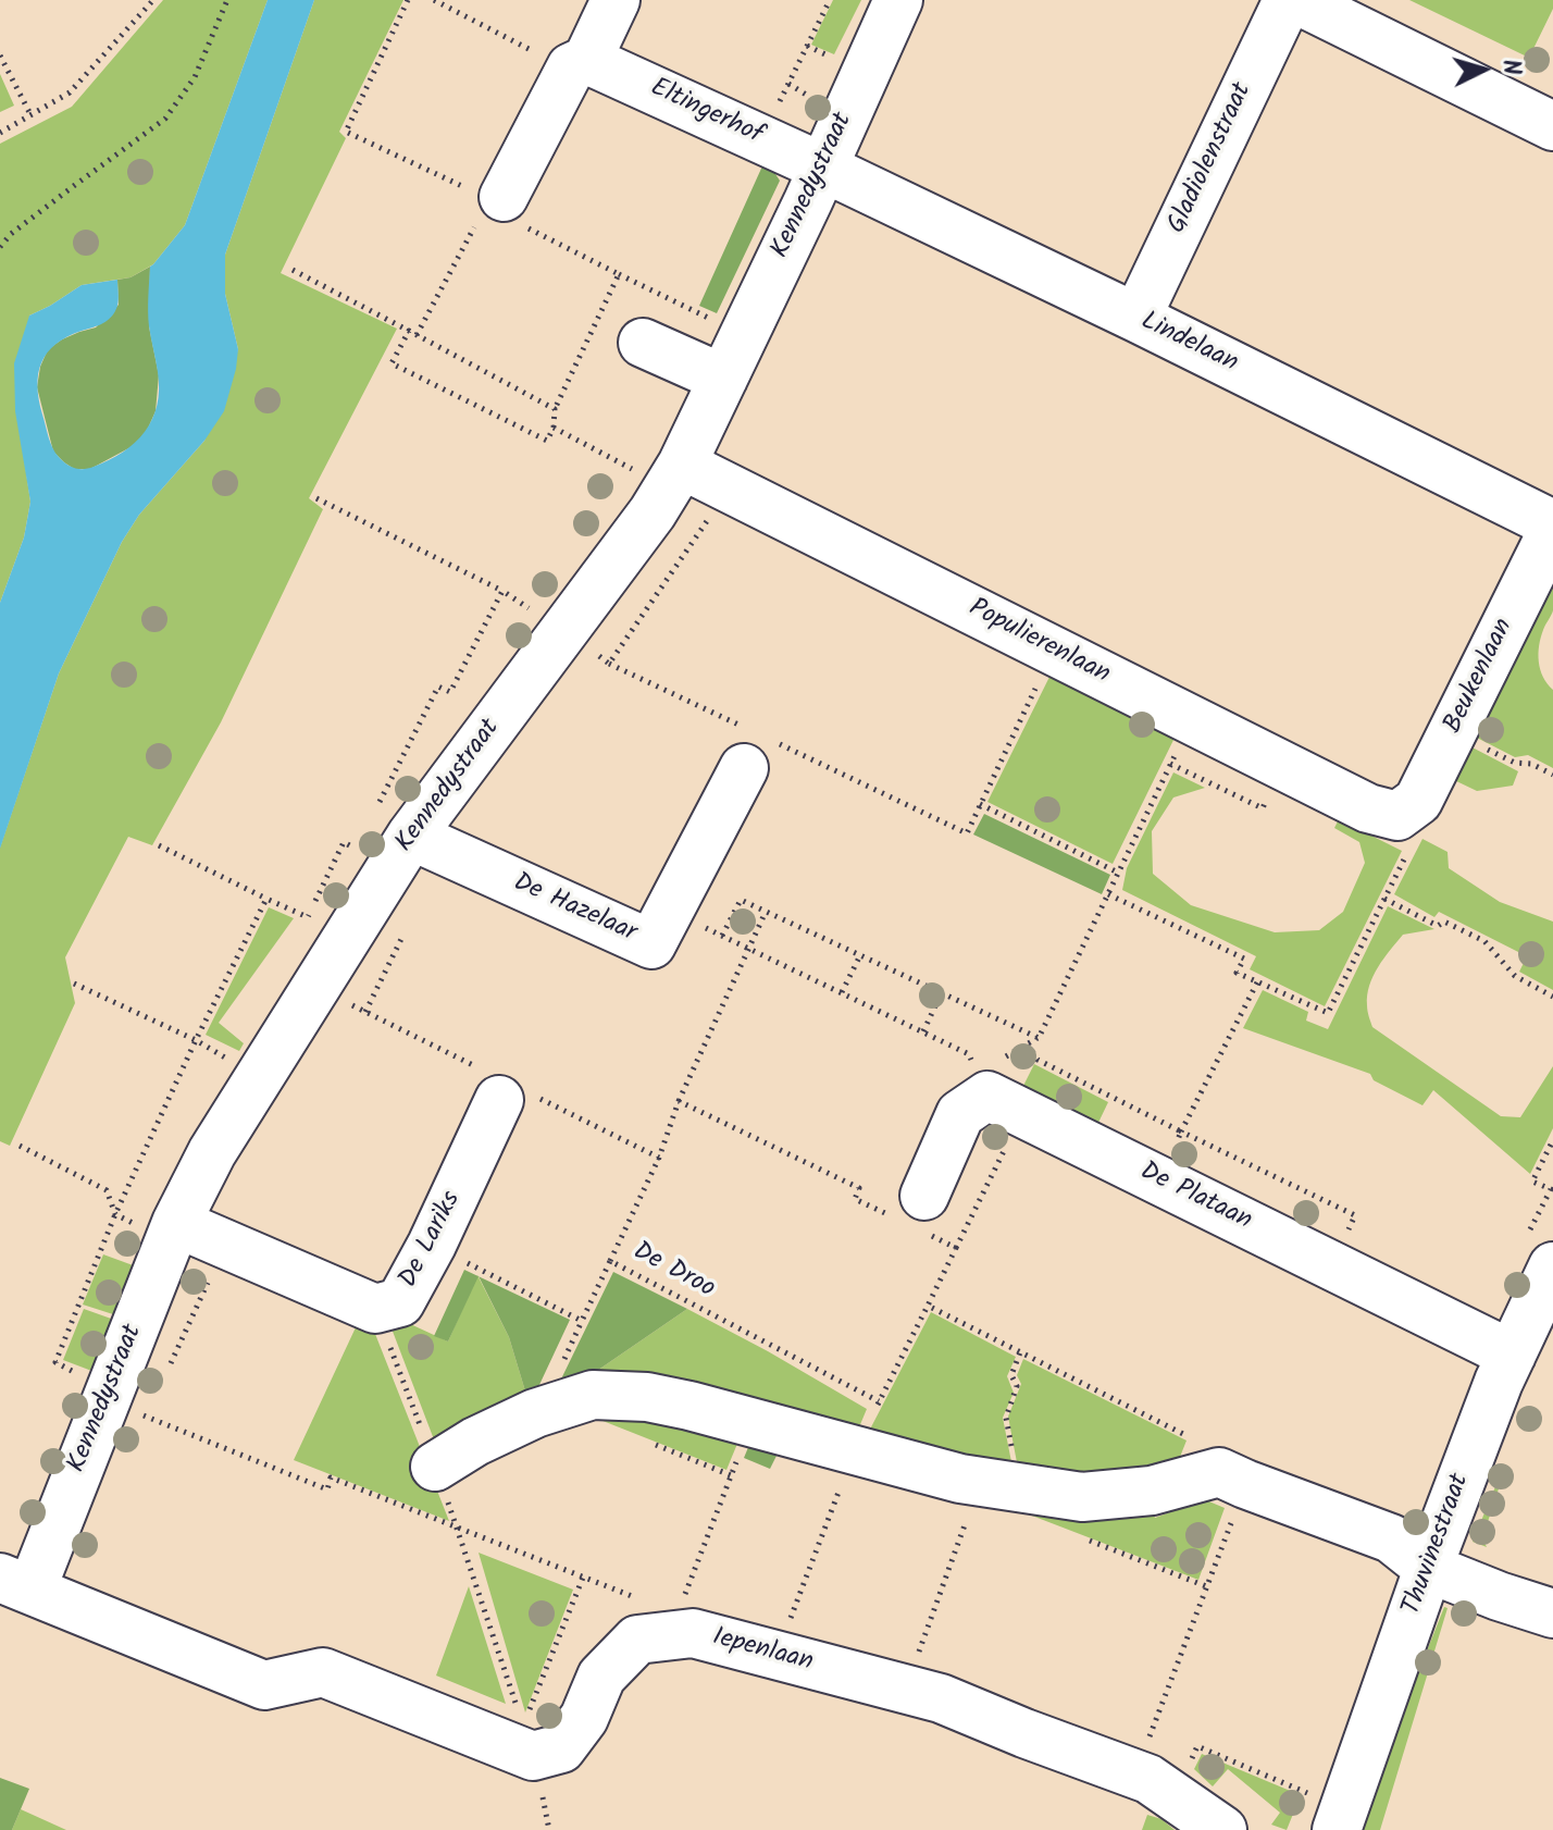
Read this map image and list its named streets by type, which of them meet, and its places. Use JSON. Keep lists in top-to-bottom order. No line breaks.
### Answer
{"streets":{"street":["Eltingerhof","Gladiolenstraat","Kennedystraat","Lindelaan","Populierenlaan","Beukenlaan","De Hazelaar","De Plataan","De Lariks","Thuvinestraat","Iepenlaan"],"path":["De Droo"]},"crossings":[["Eltingerhof","Kennedystraat"],["Eltingerhof","Lindelaan"],["Gladiolenstraat","Lindelaan"],["Kennedystraat","Lindelaan"],["Kennedystraat","Populierenlaan"],["Kennedystraat","De Hazelaar"],["Kennedystraat","De Lariks"],["Lindelaan","Beukenlaan"],["Populierenlaan","Beukenlaan"],["De Plataan","Thuvinestraat"],["De Lariks","De Droo"]],"north":"right"}
